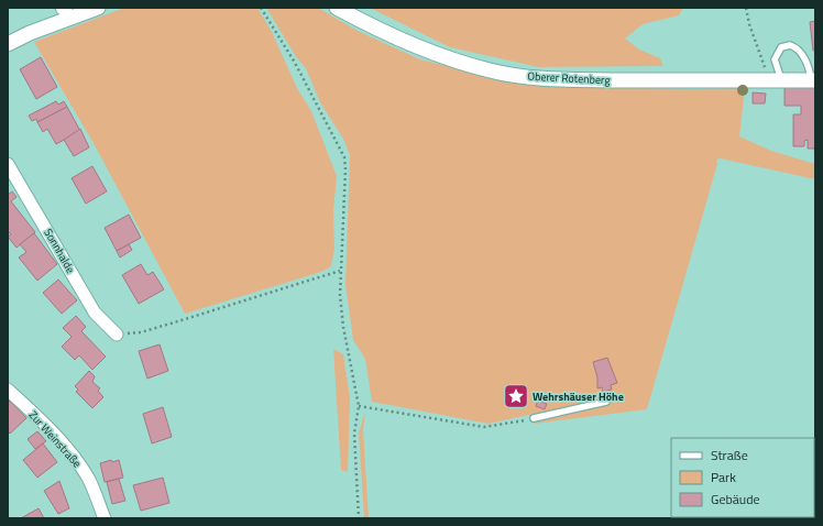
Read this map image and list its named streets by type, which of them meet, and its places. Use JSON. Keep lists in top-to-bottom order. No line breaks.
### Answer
{"streets":{"street":["Oberer Rotenberg","Sonnhalde","Zur Weinstraße"]},"places":{"place":["Wehrshäuser Höhe"]},"legend":["Straße","Park","Gebäude"]}
